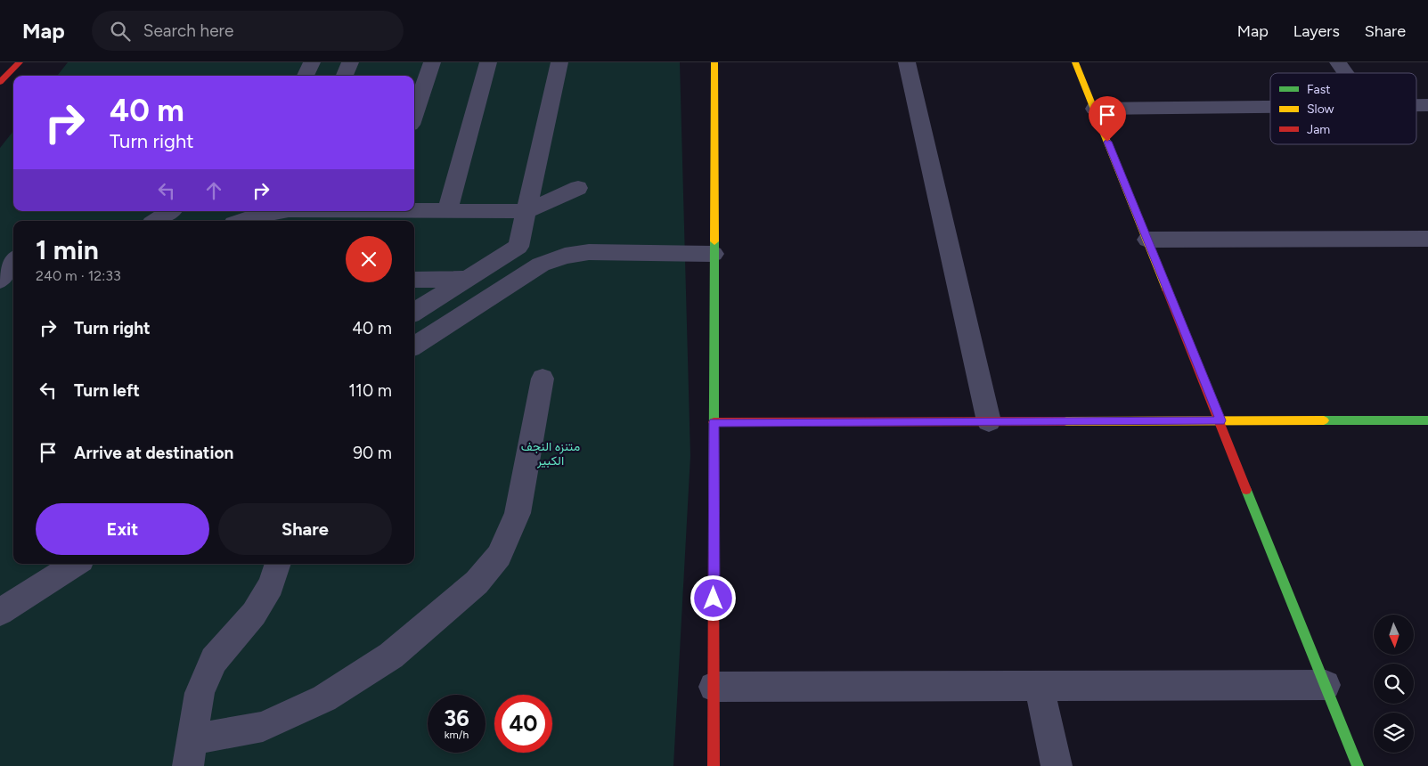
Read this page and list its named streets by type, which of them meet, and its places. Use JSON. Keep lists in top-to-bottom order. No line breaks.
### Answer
{"parks":["متنزه النجف الكبير"],"legend":["Fast","Slow","Jam"],"north":"bottom","page":{"header":"Map","search":"Search here","nav":["Map","Layers","Share"],"turn":["40 m","Turn right"],"heading":["1 min","240 m · 12:33"],"list":[{"name":"Turn right","value":"40 m"},{"name":"Turn left","value":"110 m"},{"name":"Arrive at destination","value":"90 m"}],"buttons":["Exit","Share"],"speed":"36 km/h","limit":"40"}}
